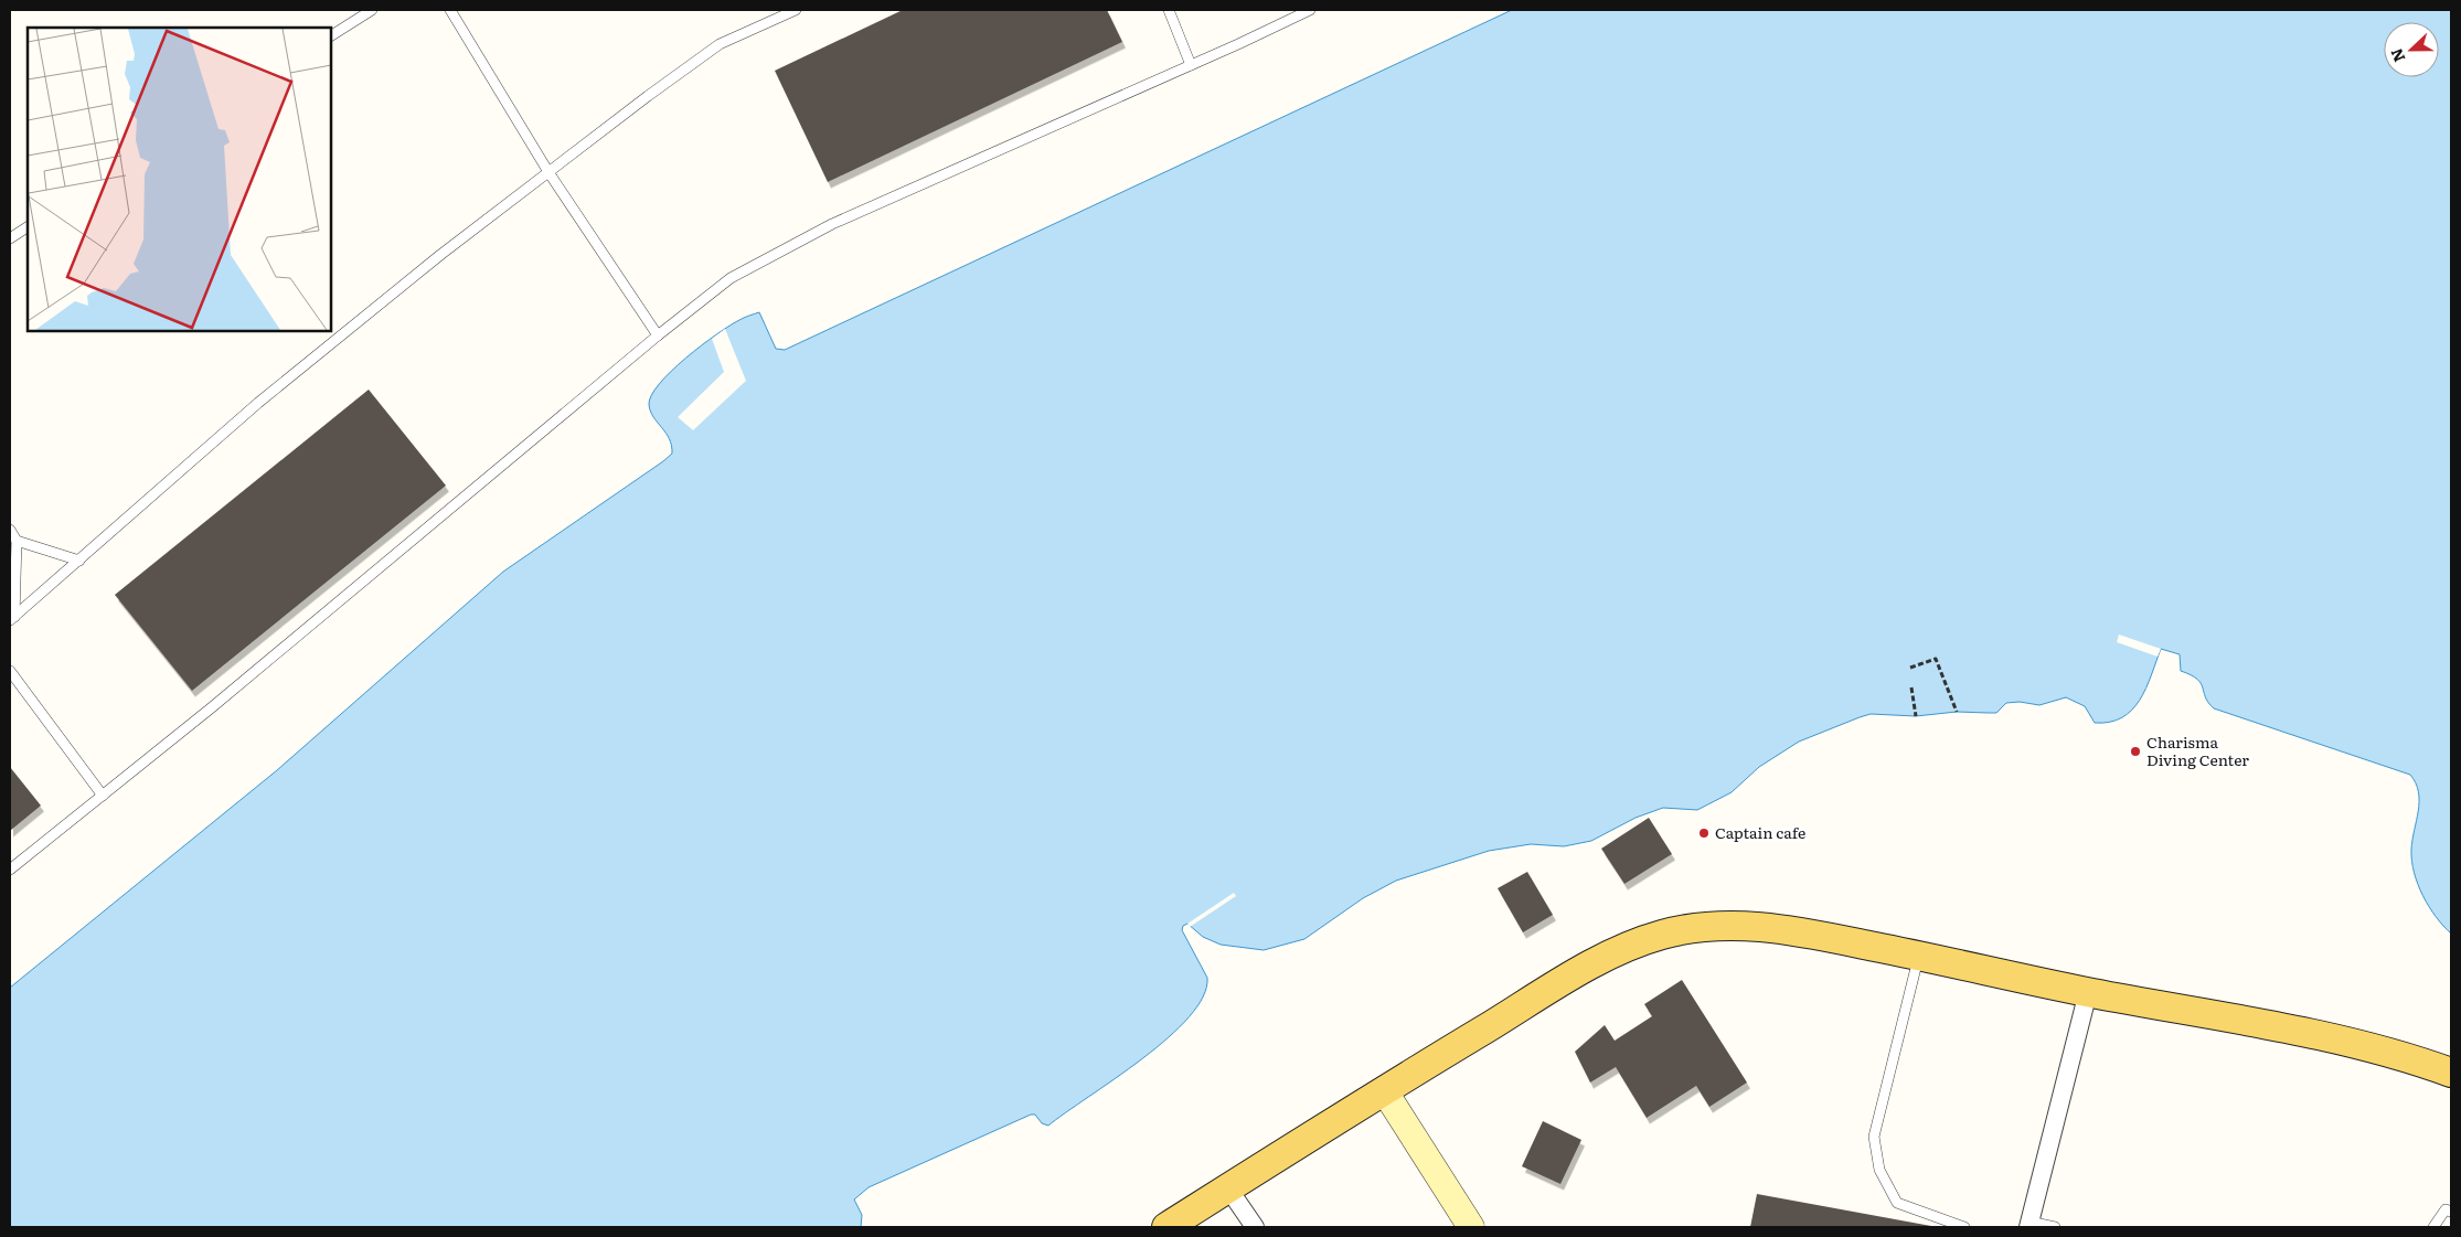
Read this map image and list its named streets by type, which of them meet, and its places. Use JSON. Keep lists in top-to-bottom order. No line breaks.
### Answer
{"places":["Charisma Diving Center","Captain cafe"],"north":"left"}
